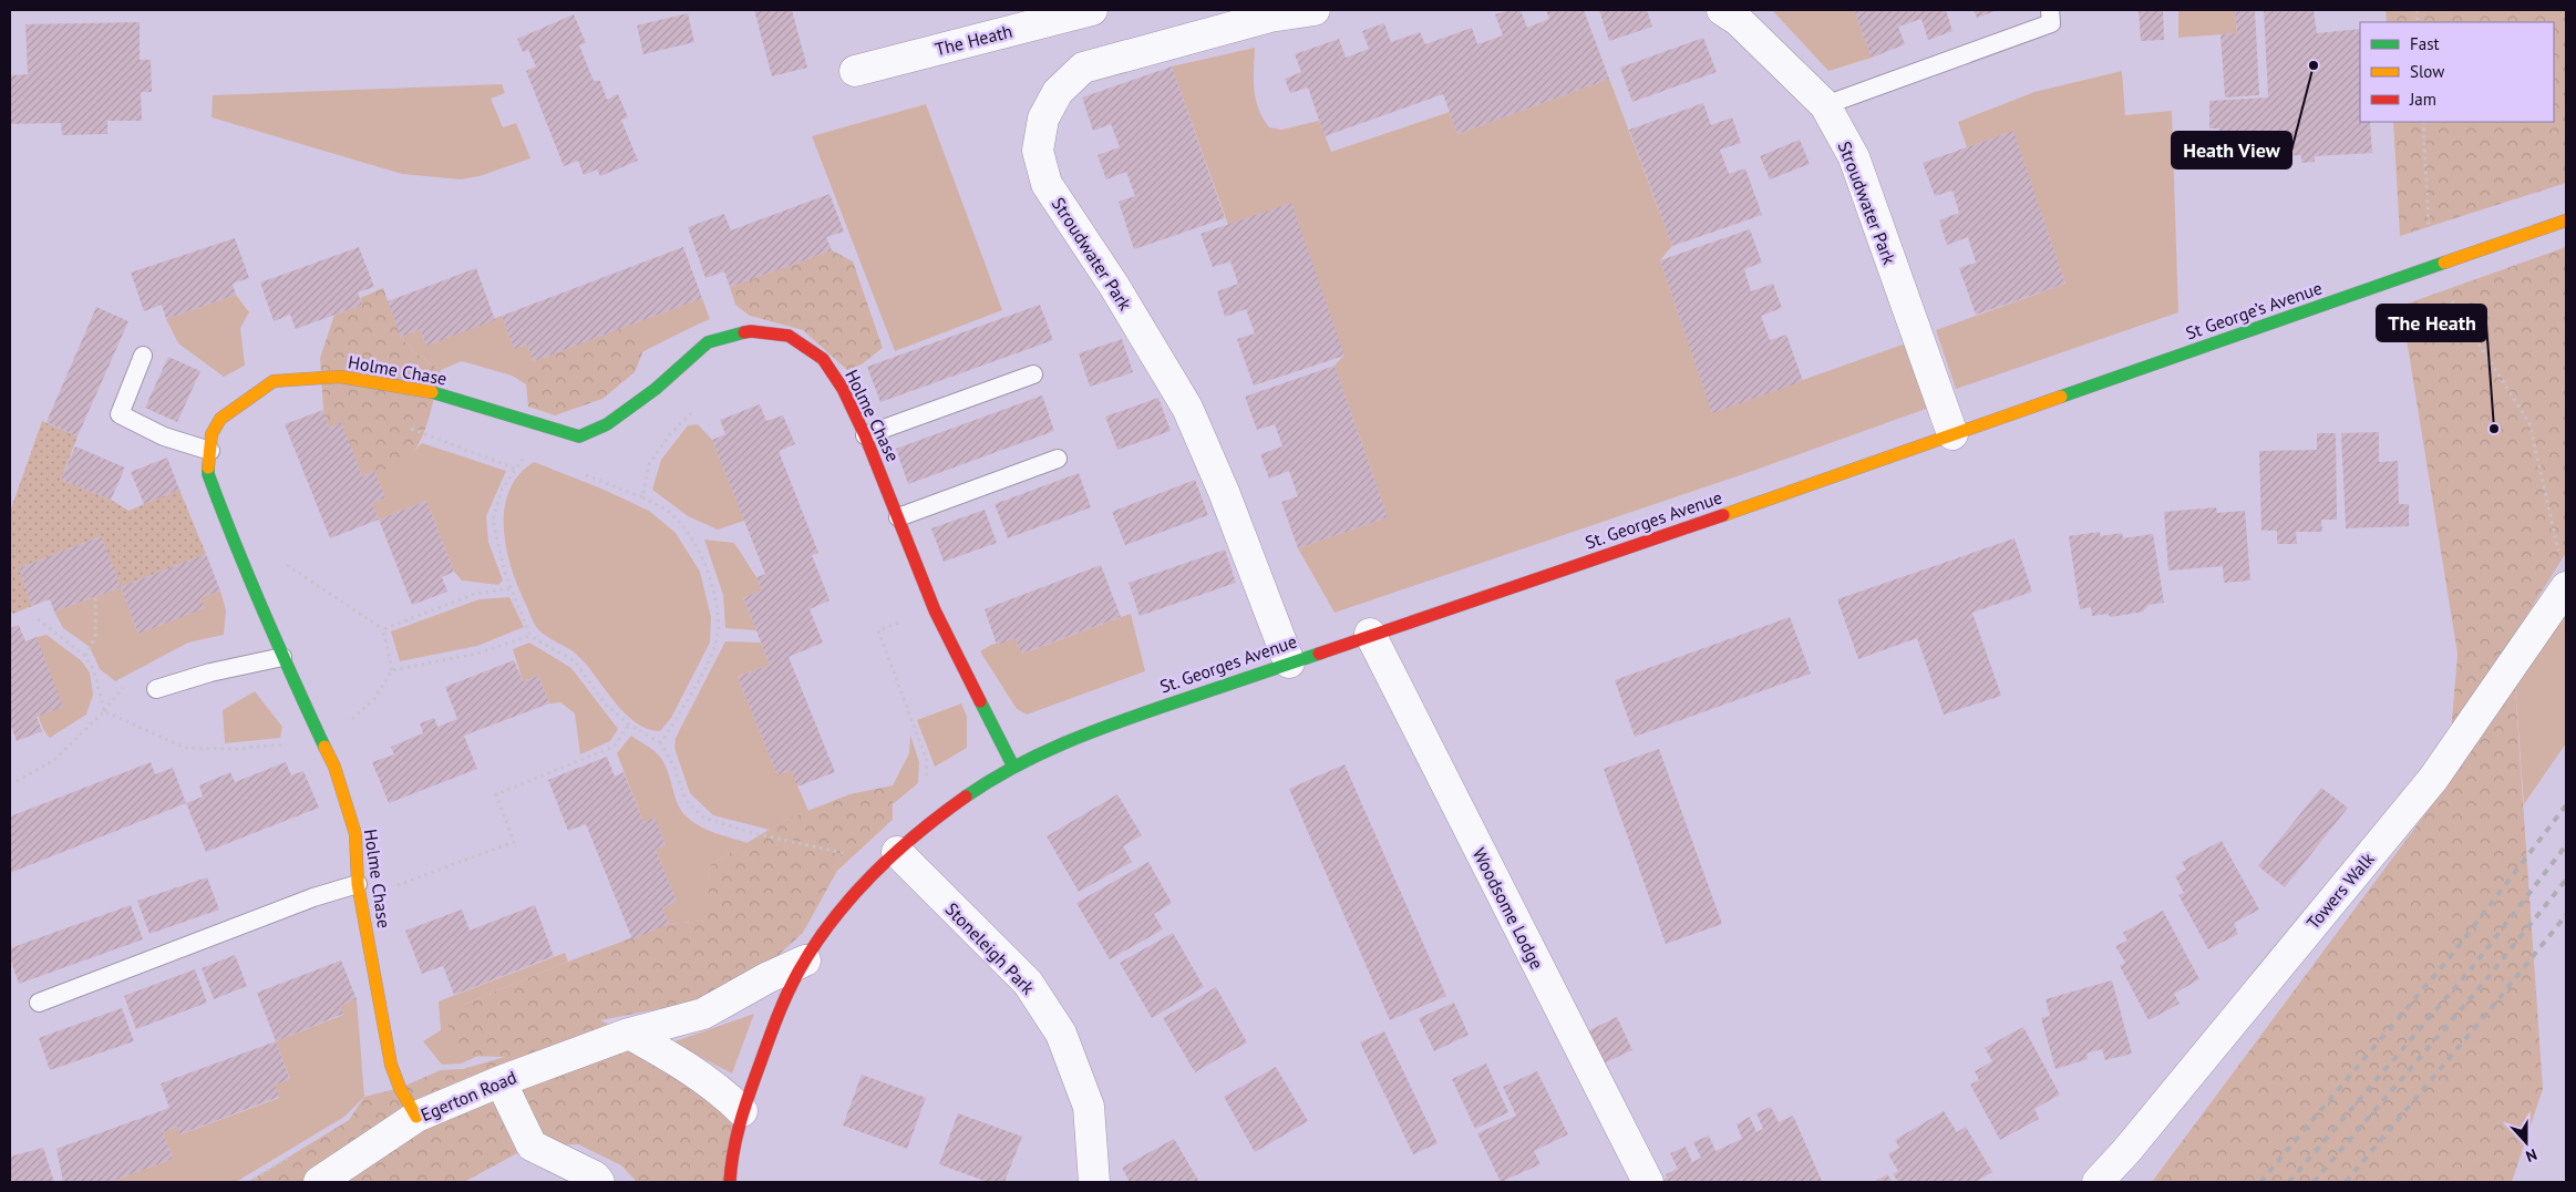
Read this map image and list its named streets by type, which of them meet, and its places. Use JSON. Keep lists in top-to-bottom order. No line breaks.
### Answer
{"streets":{"main road":["St George’s Avenue","Holme Chase","St. Georges Avenue"],"street":["The Heath","Stroudwater Park","Towers Walk","Woodsome Lodge","Stoneleigh Park","Egerton Road"]},"crossings":[["Stroudwater Park","St George’s Avenue"],["Stroudwater Park","St. Georges Avenue"],["St George’s Avenue","St. Georges Avenue"],["Holme Chase","St. Georges Avenue"],["Holme Chase","Egerton Road"],["St. Georges Avenue","Woodsome Lodge"],["St. Georges Avenue","Stoneleigh Park"],["St. Georges Avenue","Egerton Road"]],"places":["Heath View","The Heath"],"legend":["Fast","Slow","Jam"],"north":"bottom"}
